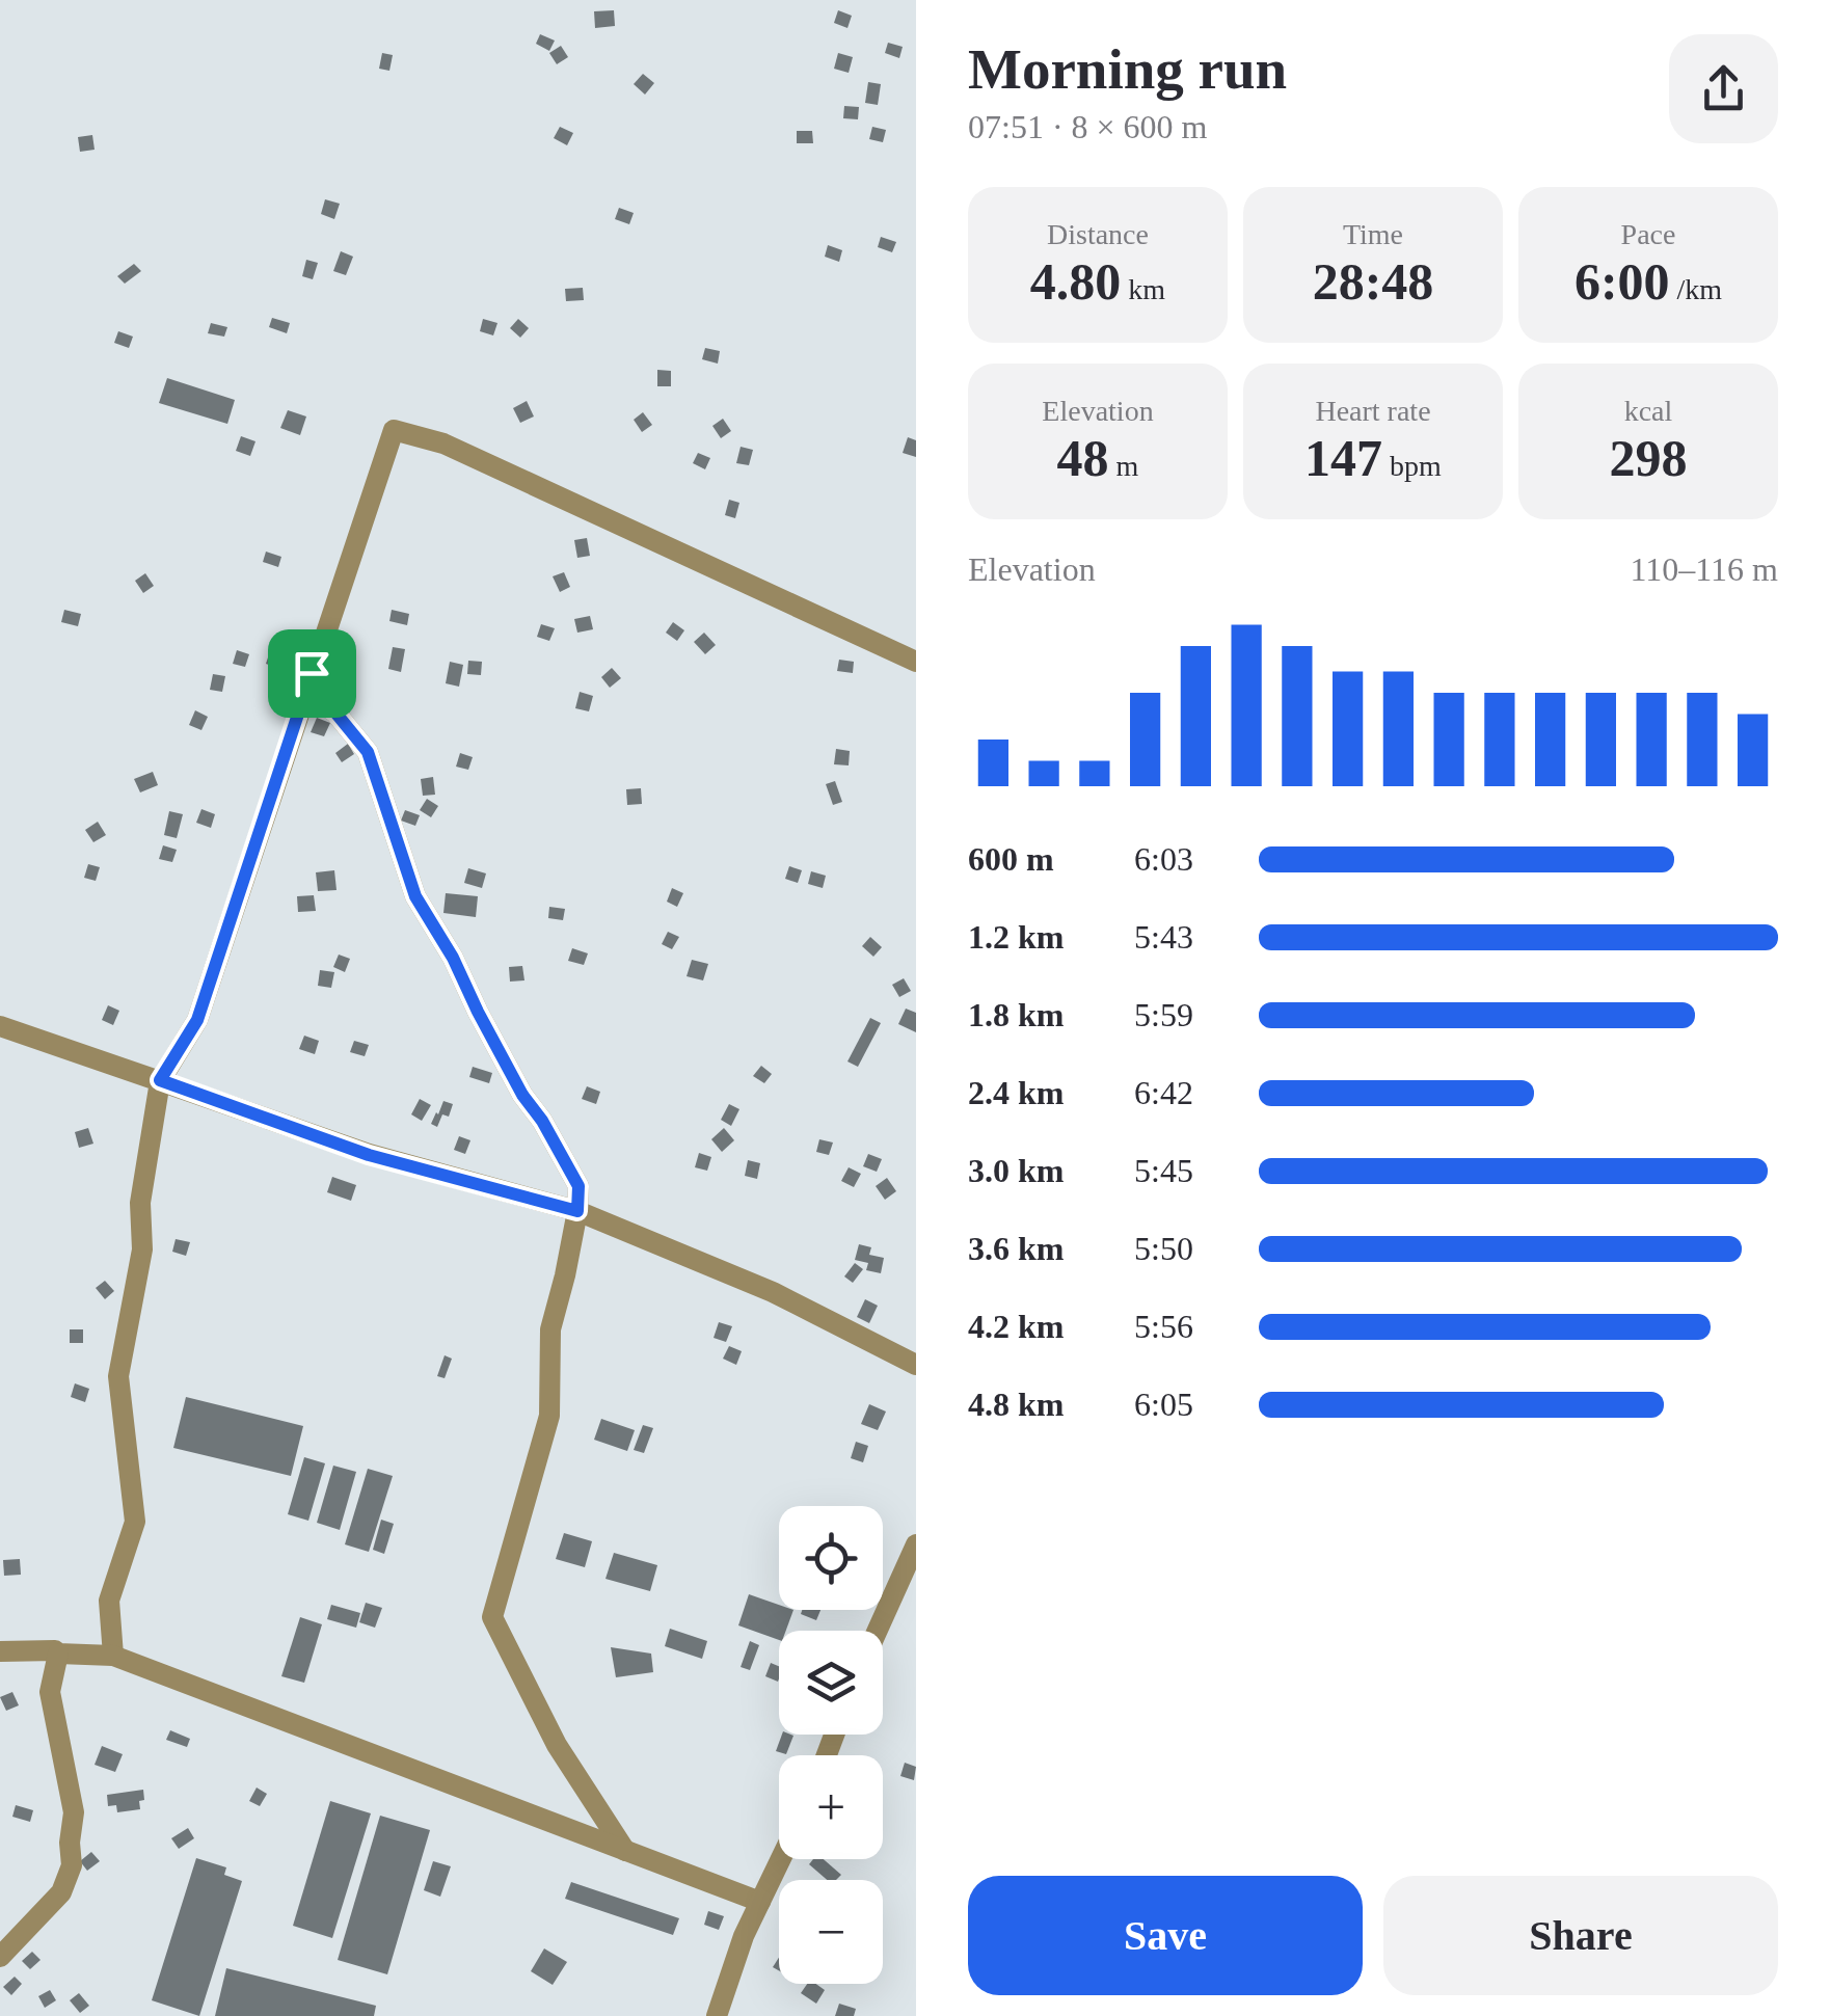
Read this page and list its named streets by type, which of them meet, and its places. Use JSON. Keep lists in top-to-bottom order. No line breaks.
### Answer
{"page":{"heading":["Morning run","07:51 · 8 × 600 m"],"stats":[["Distance","4.80 km"],["Time","28:48"],["Pace","6:00 /km"],["Elevation","48 m"],["Heart rate","147 bpm"],["kcal","298"]],"chart":["Elevation","110–116 m"],"list":[{"name":"600 m","note":"6:03"},{"name":"1.2 km","note":"5:43"},{"name":"1.8 km","note":"5:59"},{"name":"2.4 km","note":"6:42"},{"name":"3.0 km","note":"5:45"},{"name":"3.6 km","note":"5:50"},{"name":"4.2 km","note":"5:56"},{"name":"4.8 km","note":"6:05"}],"map_buttons":["+","−"],"buttons":["Save","Share"]}}
